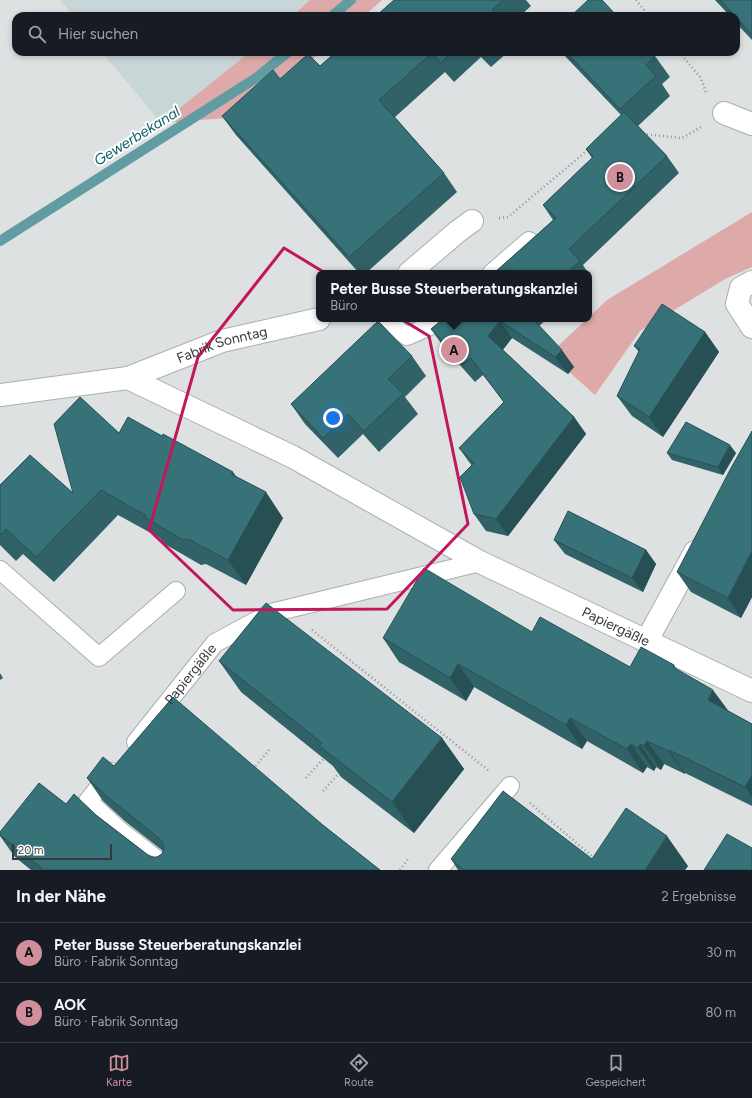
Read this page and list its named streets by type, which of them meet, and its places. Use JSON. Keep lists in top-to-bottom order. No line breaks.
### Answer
{"streets":{"street":["Fabrik Sonntag","Papiergäßle"]},"crossings":[["Fabrik Sonntag","Papiergäßle"]],"water":["Gewerbekanal"],"scale_bar":"20 m","page":{"search":"Hier suchen","pins":["B","A"],"popup":["Peter Busse Steuerberatungskanzlei","Büro"],"scale":"20 m","heading":["In der Nähe","2 Ergebnisse"],"list":[{"mark":"A","name":"Peter Busse Steuerberatungskanzlei","note":"Büro · Fabrik Sonntag","value":"30 m"},{"mark":"B","name":"AOK","note":"Büro · Fabrik Sonntag","value":"80 m"}],"nav":["Karte","Route","Gespeichert"]}}
